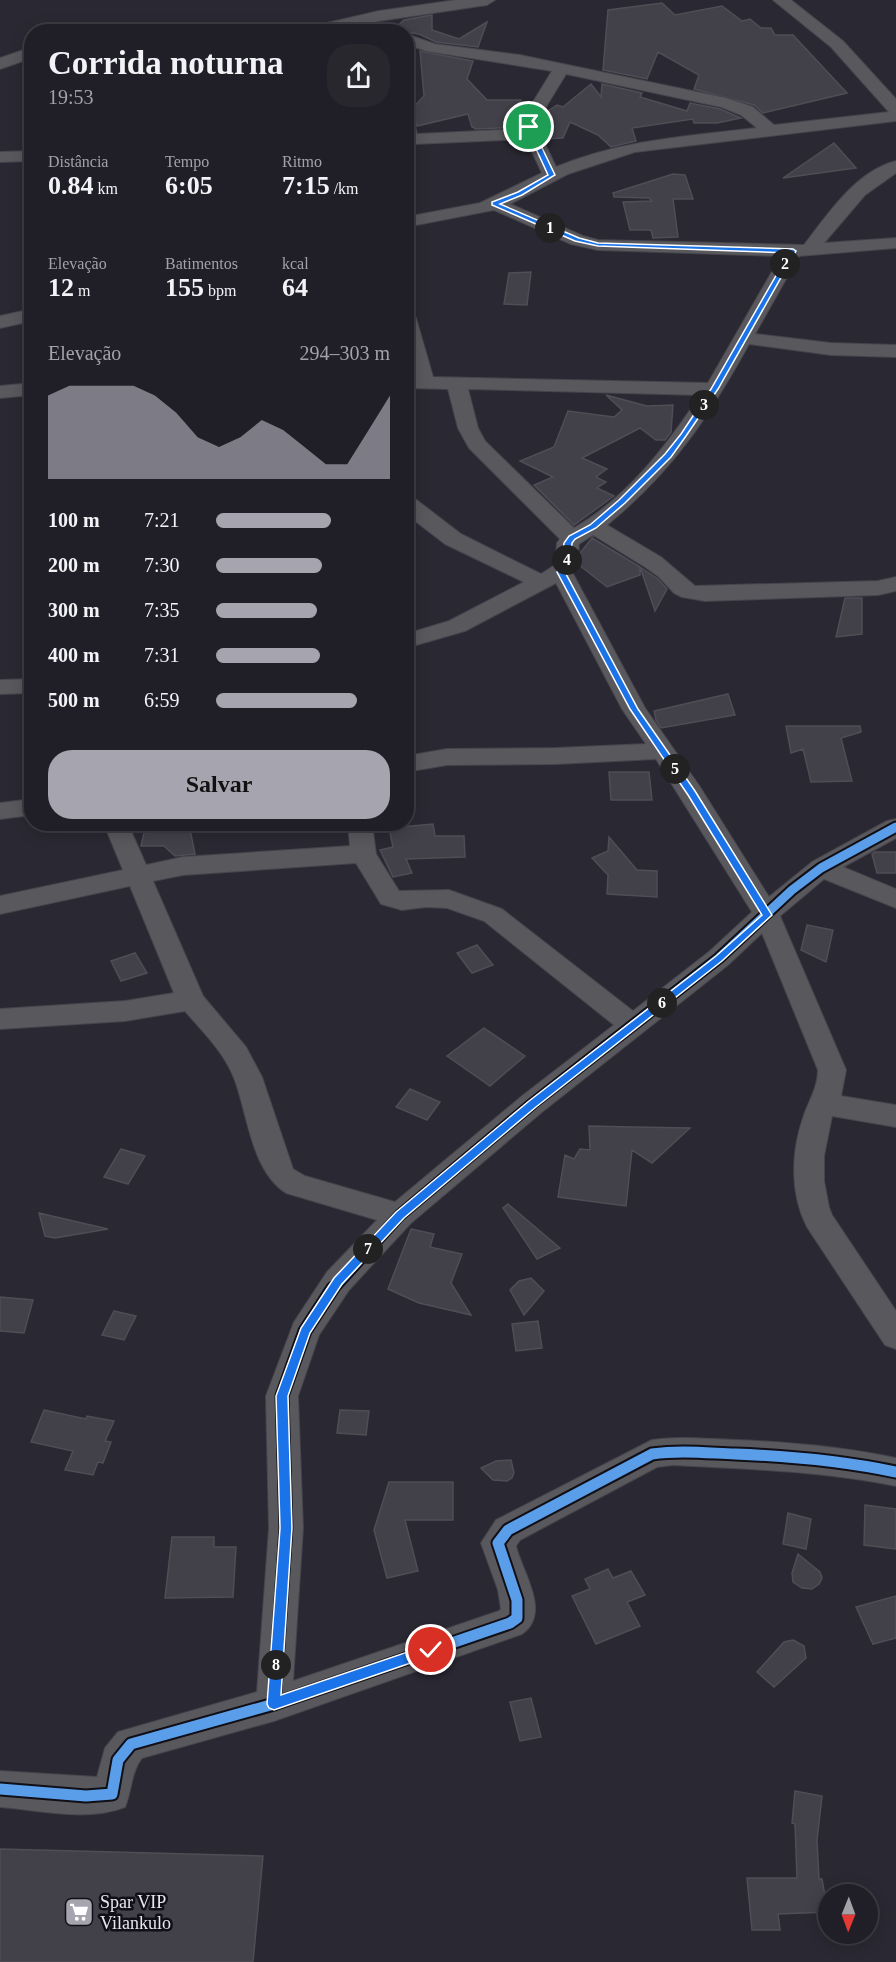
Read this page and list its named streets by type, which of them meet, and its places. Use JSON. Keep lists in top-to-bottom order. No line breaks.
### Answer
{"places":{"supermarket":["Spar VIP Vilankulo"]},"north":"bottom","page":{"heading":["Corrida noturna","19:53"],"stats":[["Distância","0.84 km"],["Tempo","6:05"],["Ritmo","7:15 /km"],["Elevação","12 m"],["Batimentos","155 bpm"],["kcal","64"]],"pins":["1","2","3","4","5","6","7","8"],"chart":["Elevação","294–303 m"],"list":[{"name":"100 m","note":"7:21"},{"name":"200 m","note":"7:30"},{"name":"300 m","note":"7:35"},{"name":"400 m","note":"7:31"},{"name":"500 m","note":"6:59"}],"buttons":"Salvar"}}
